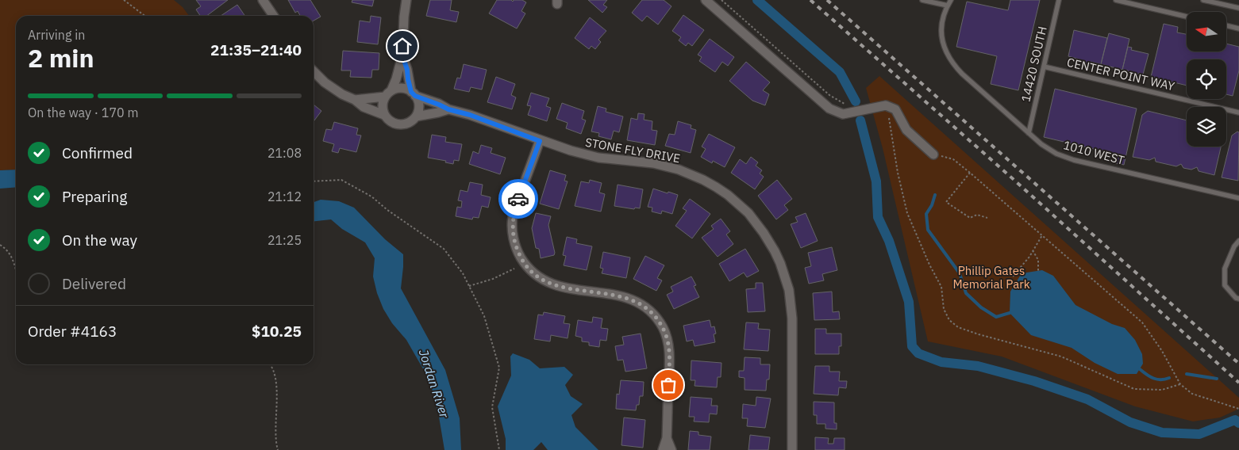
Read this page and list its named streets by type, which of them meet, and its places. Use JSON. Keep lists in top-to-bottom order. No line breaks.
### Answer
{"streets":{"street":["STONE FLY DRIVE"],"lane":["14420 SOUTH","CENTER POINT WAY","1010 WEST"]},"crossings":[["14420 SOUTH","CENTER POINT WAY"],["14420 SOUTH","1010 WEST"]],"water":["Jordan River"],"parks":["Phillip Gates Memorial Park"],"north":"left","page":{"heading":["2 min","Arriving in","21:35–21:40"],"panel":["Order #4163","$10.25"],"bar":"On the way · 170 m","list":[["Confirmed","21:08"],["Preparing","21:12"],["On the way","21:25"],"Delivered"]}}
